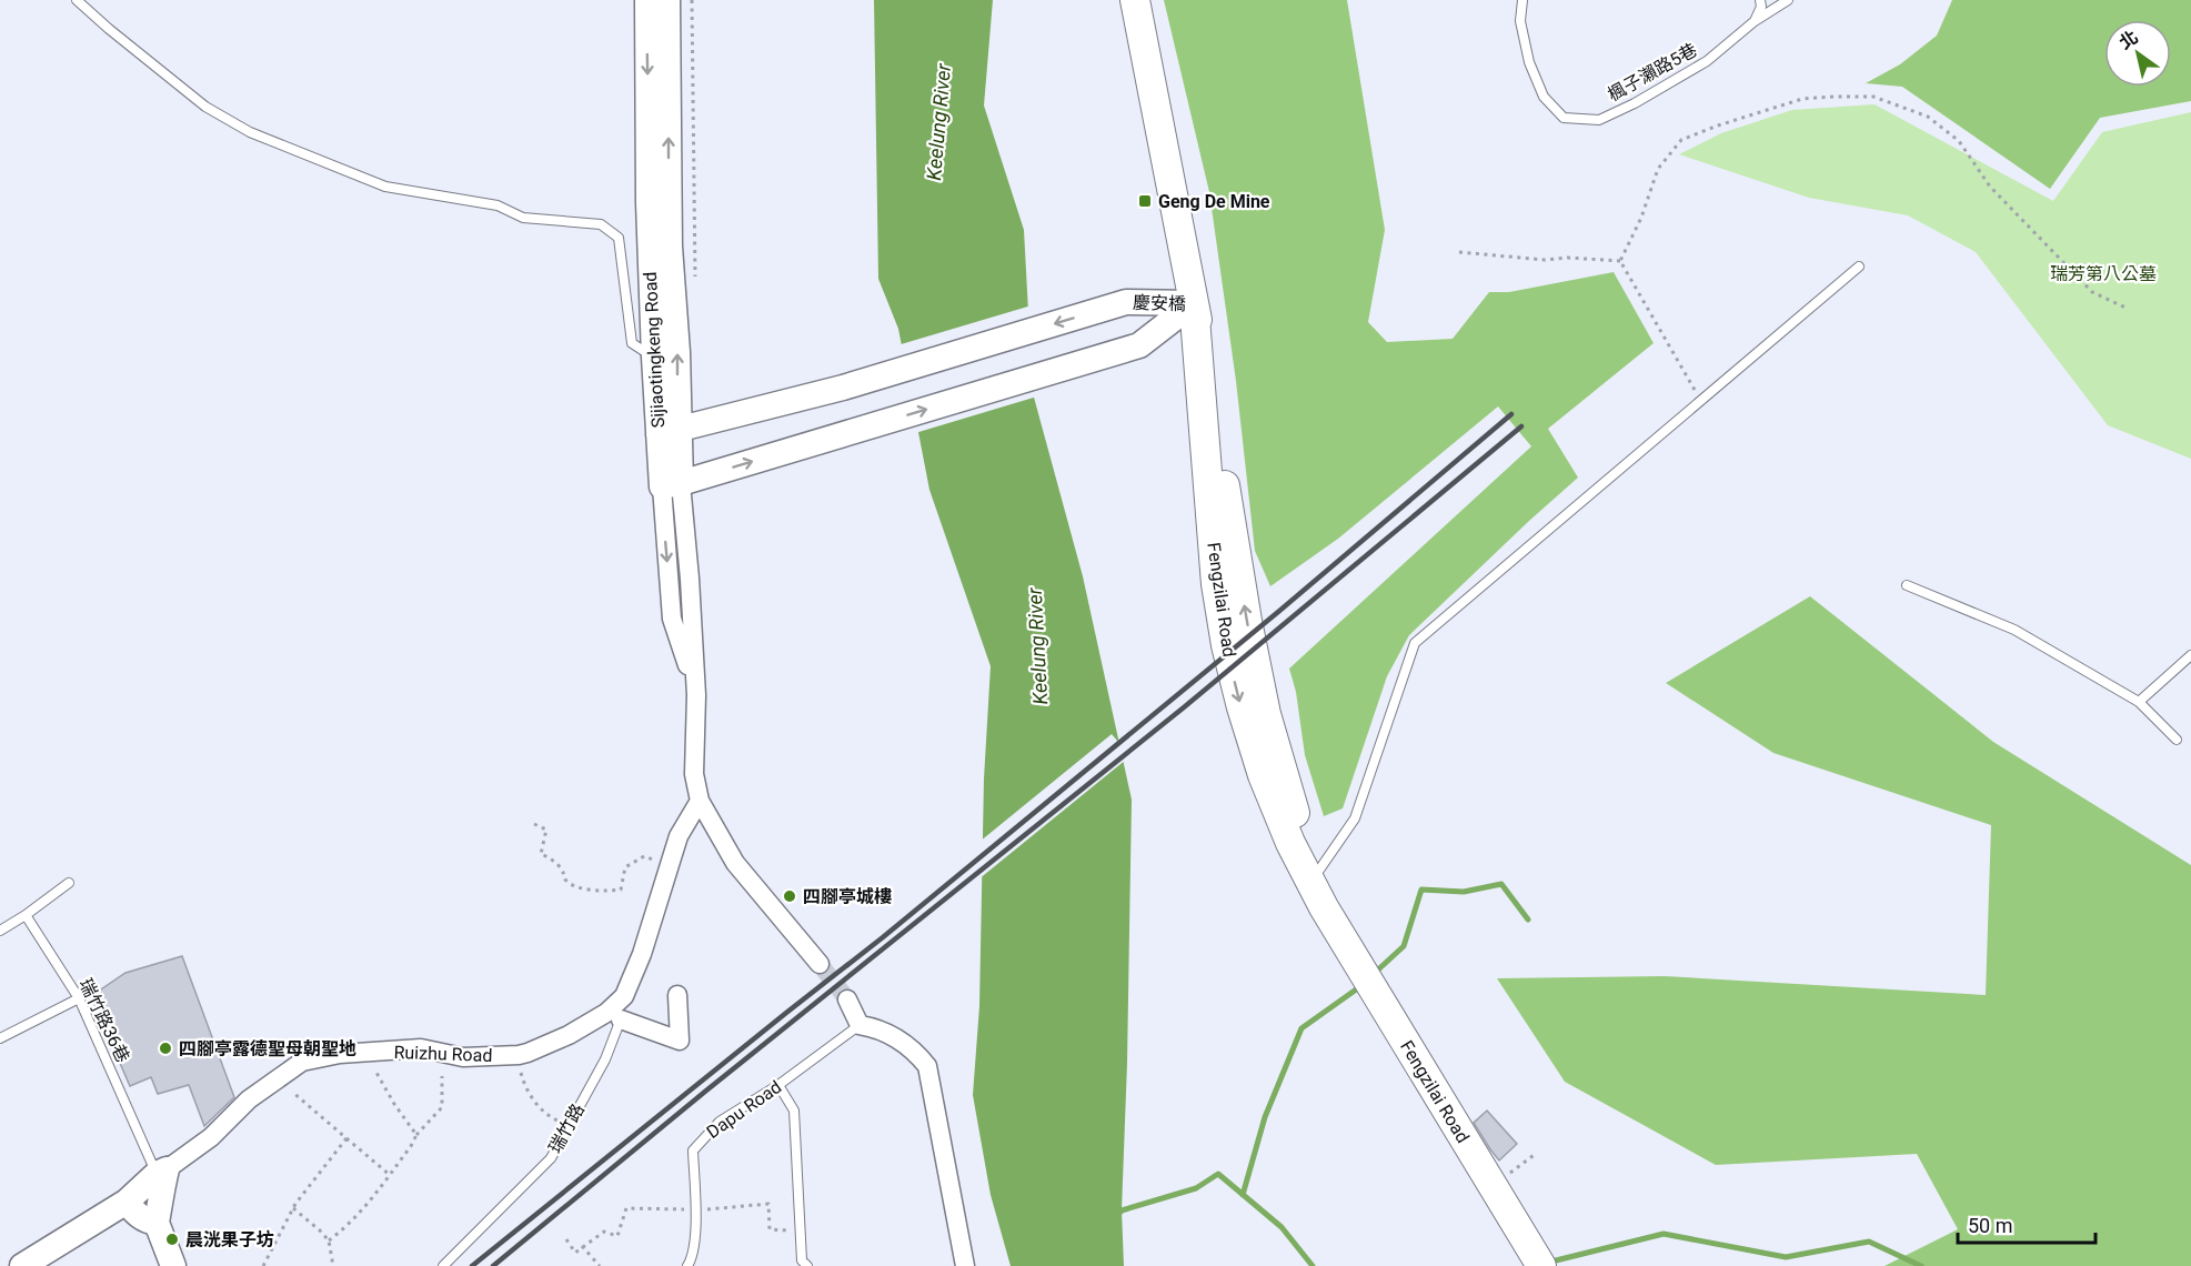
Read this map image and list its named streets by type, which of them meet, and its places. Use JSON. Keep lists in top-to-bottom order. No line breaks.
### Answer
{"streets":{"main road":["Fengzilai Road"],"street":["慶安橋","Sijiaotingkeng Road","Ruizhu Road"],"lane":["楓子瀨路5巷","瑞竹路36巷","Dapu Road","瑞竹路"]},"crossings":[["慶安橋","Sijiaotingkeng Road"],["慶安橋","Fengzilai Road"],["Sijiaotingkeng Road","Ruizhu Road"],["瑞竹路36巷","Ruizhu Road"],["Ruizhu Road","瑞竹路"]],"water":["Keelung River"],"parks":["瑞芳第八公墓"],"places":{"transit":["Geng De Mine"],"other":["四腳亭城樓","四腳亭露德聖母朝聖地","晨洸果子坊"]},"scale_bar":"50 m","north":"top left"}
